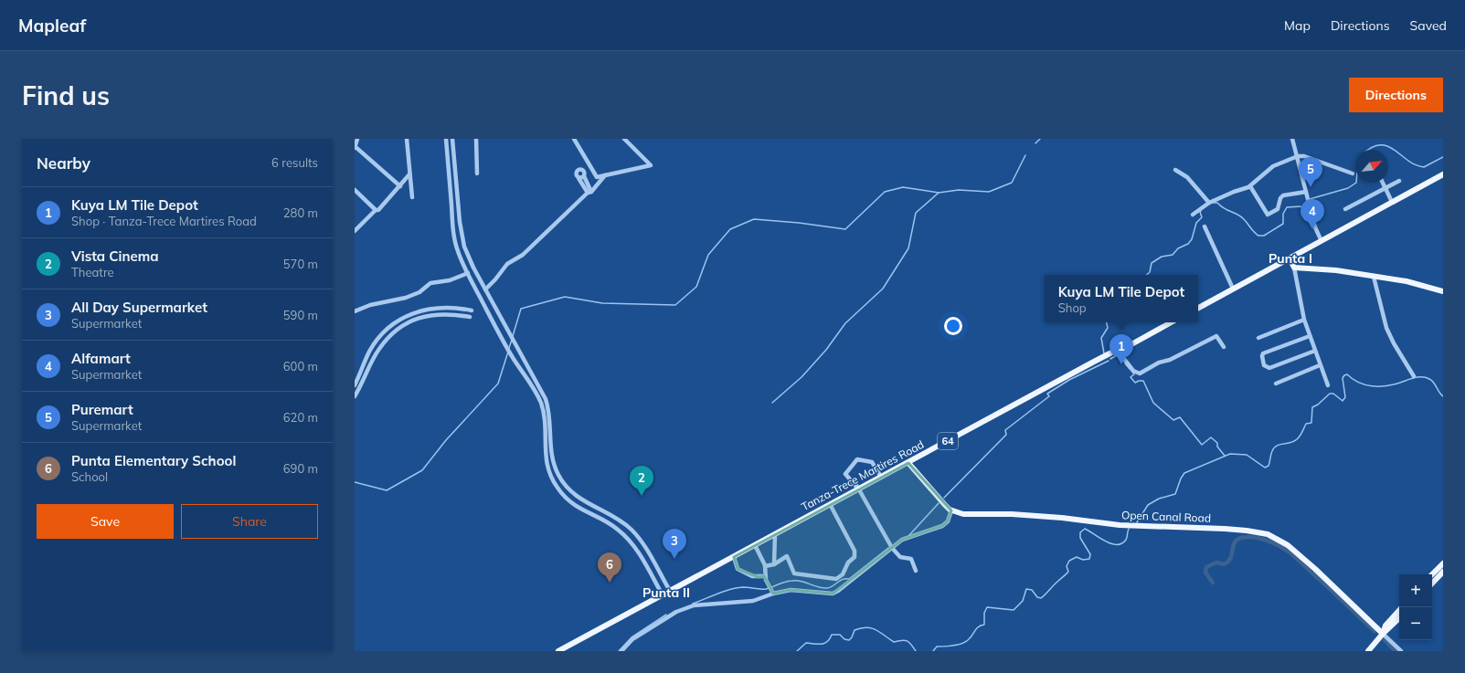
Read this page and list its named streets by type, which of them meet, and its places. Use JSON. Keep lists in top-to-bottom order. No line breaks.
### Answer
{"streets":{"main road":["64","Tanza-Trece Martires Road","Open Canal Road"]},"crossings":[["Tanza-Trece Martires Road","Open Canal Road"]],"districts":["Punta I","Punta II"],"north":"top right","page":{"header":"Mapleaf","nav":["Map","Directions","Saved"],"buttons":["Directions",["Save","Share"]],"title":"Find us","heading":["Nearby","6 results"],"pins":["5","4","1","2","3","6"],"list":[{"mark":"1","name":"Kuya LM Tile Depot","note":"Shop · Tanza-Trece Martires Road","value":"280 m"},{"mark":"2","name":"Vista Cinema","note":"Theatre","value":"570 m"},{"mark":"3","name":"All Day Supermarket","note":"Supermarket","value":"590 m"},{"mark":"4","name":"Alfamart","note":"Supermarket","value":"600 m"},{"mark":"5","name":"Puremart","note":"Supermarket","value":"620 m"},{"mark":"6","name":"Punta Elementary School","note":"School","value":"690 m"}],"popup":["Kuya LM Tile Depot","Shop"],"map_buttons":["+","−"]}}
